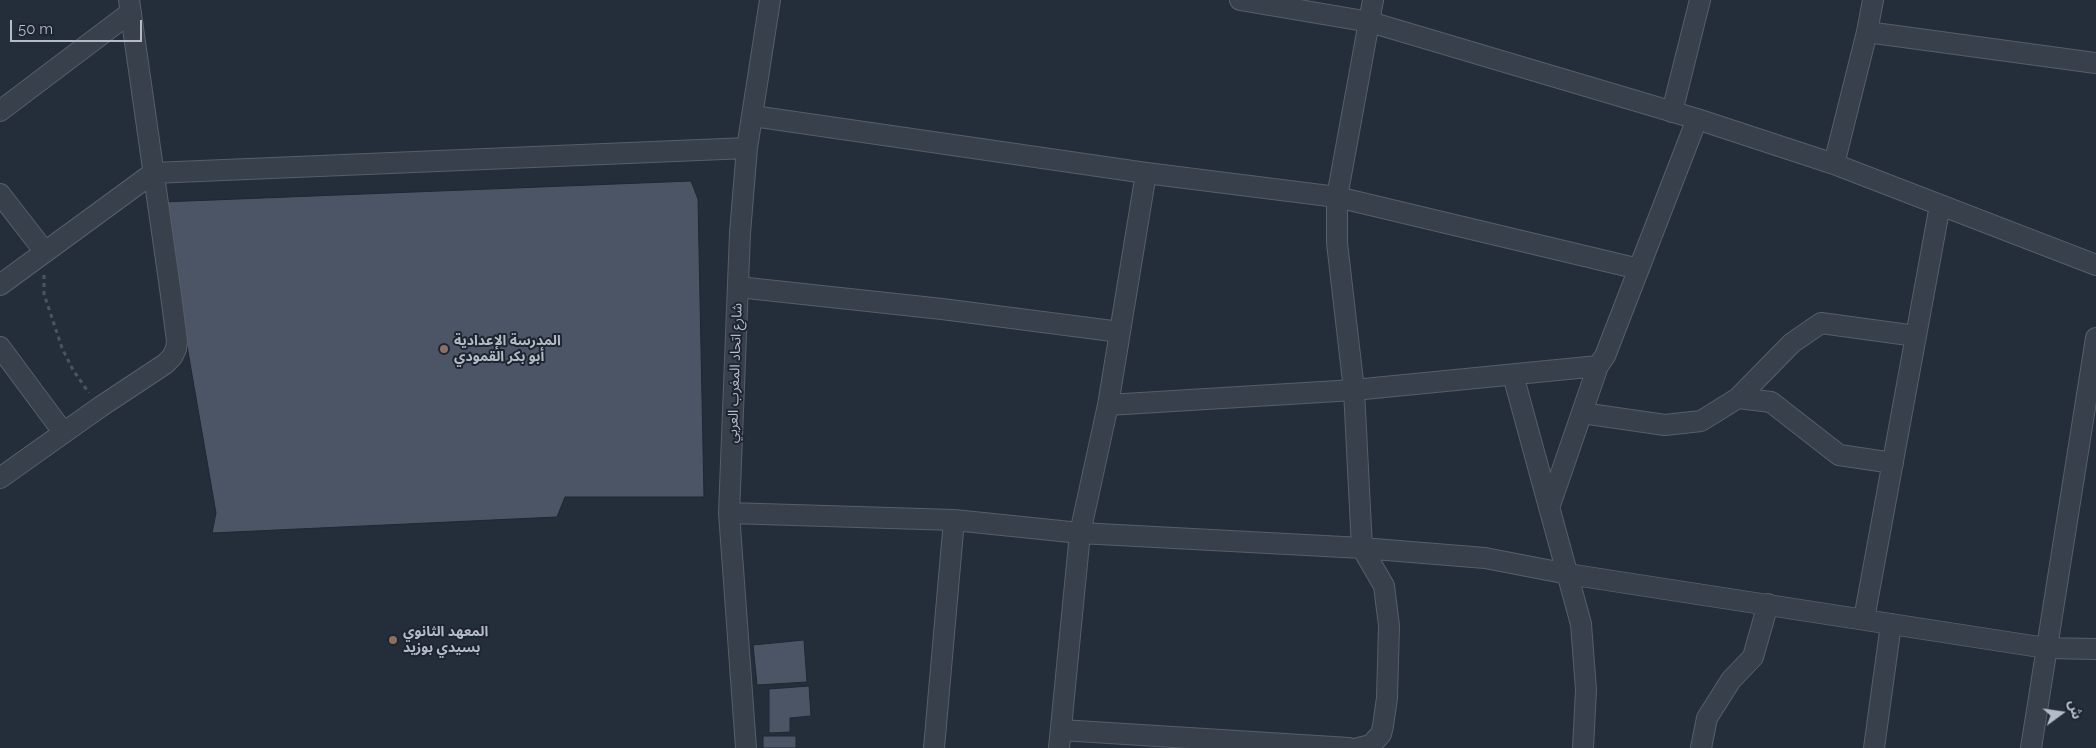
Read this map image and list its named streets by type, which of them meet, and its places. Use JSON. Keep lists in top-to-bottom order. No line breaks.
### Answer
{"streets":{"street":["شارع اتحاد المغرب العربي"]},"places":["المدرسة الإعدادية أبو بكر القمودي","المعهد الثانوي بسيدي بوزيد"],"scale_bar":"50 m","north":"right"}
